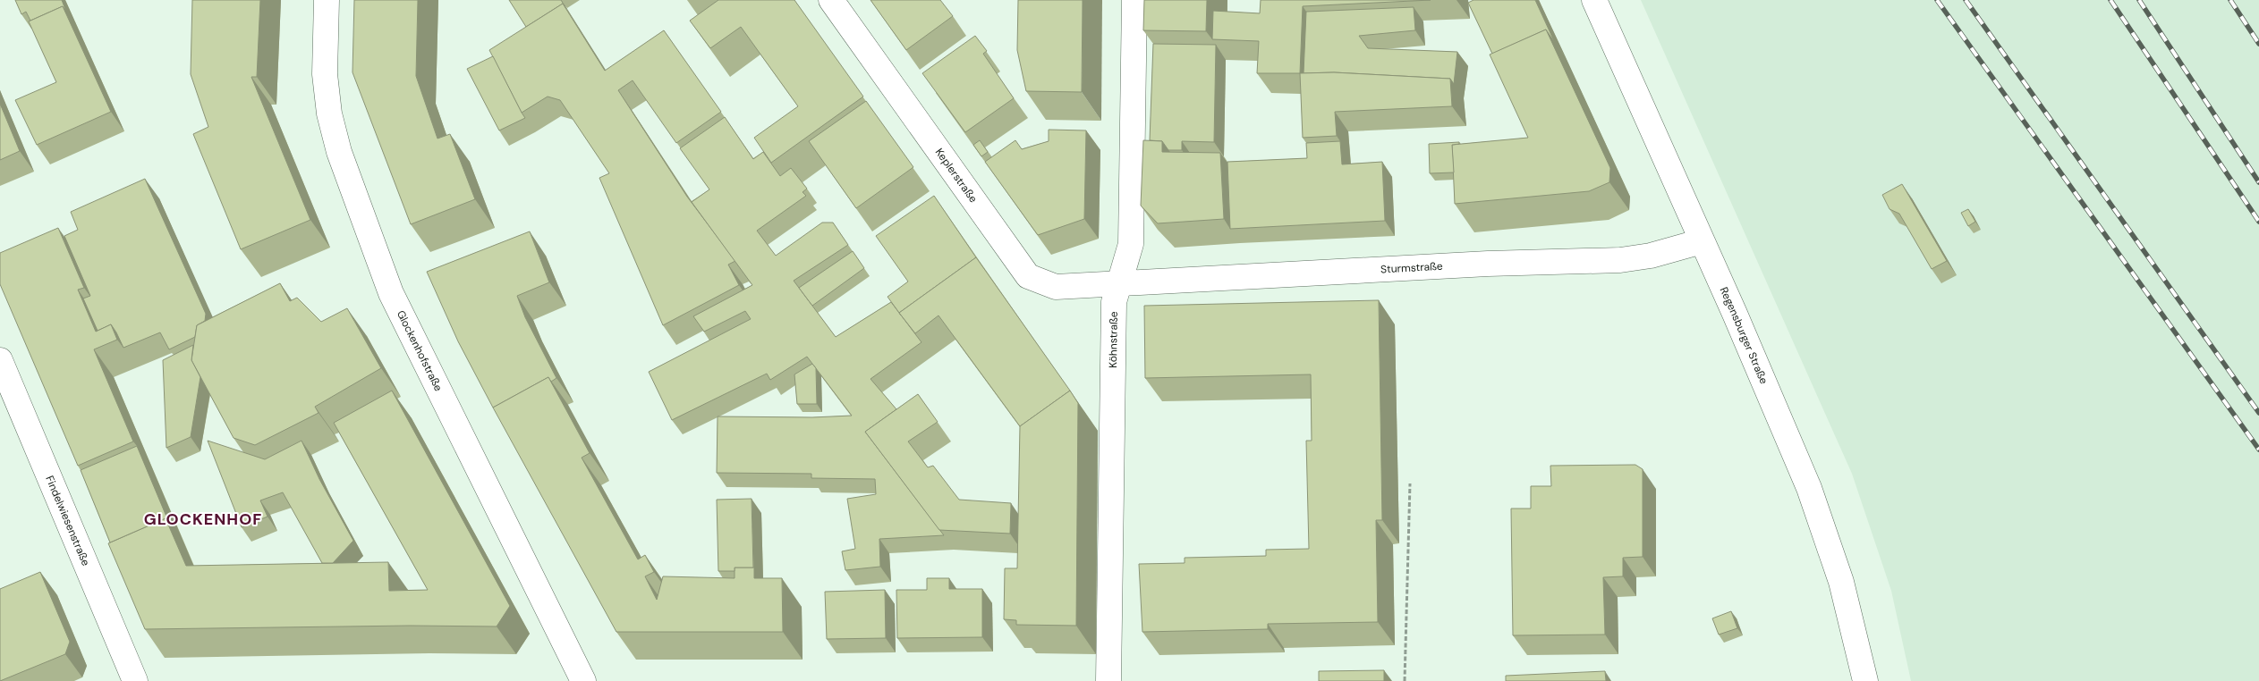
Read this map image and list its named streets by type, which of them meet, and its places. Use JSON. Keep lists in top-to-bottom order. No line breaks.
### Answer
{"streets":{"street":["Keplerstraße","Sturmstraße","Regensburger Straße","Köhnstraße","Glockenhofstraße","Findelwiesenstraße"]},"crossings":[["Keplerstraße","Sturmstraße"],["Keplerstraße","Köhnstraße"],["Sturmstraße","Regensburger Straße"],["Sturmstraße","Köhnstraße"]],"districts":["GLOCKENHOF"]}
